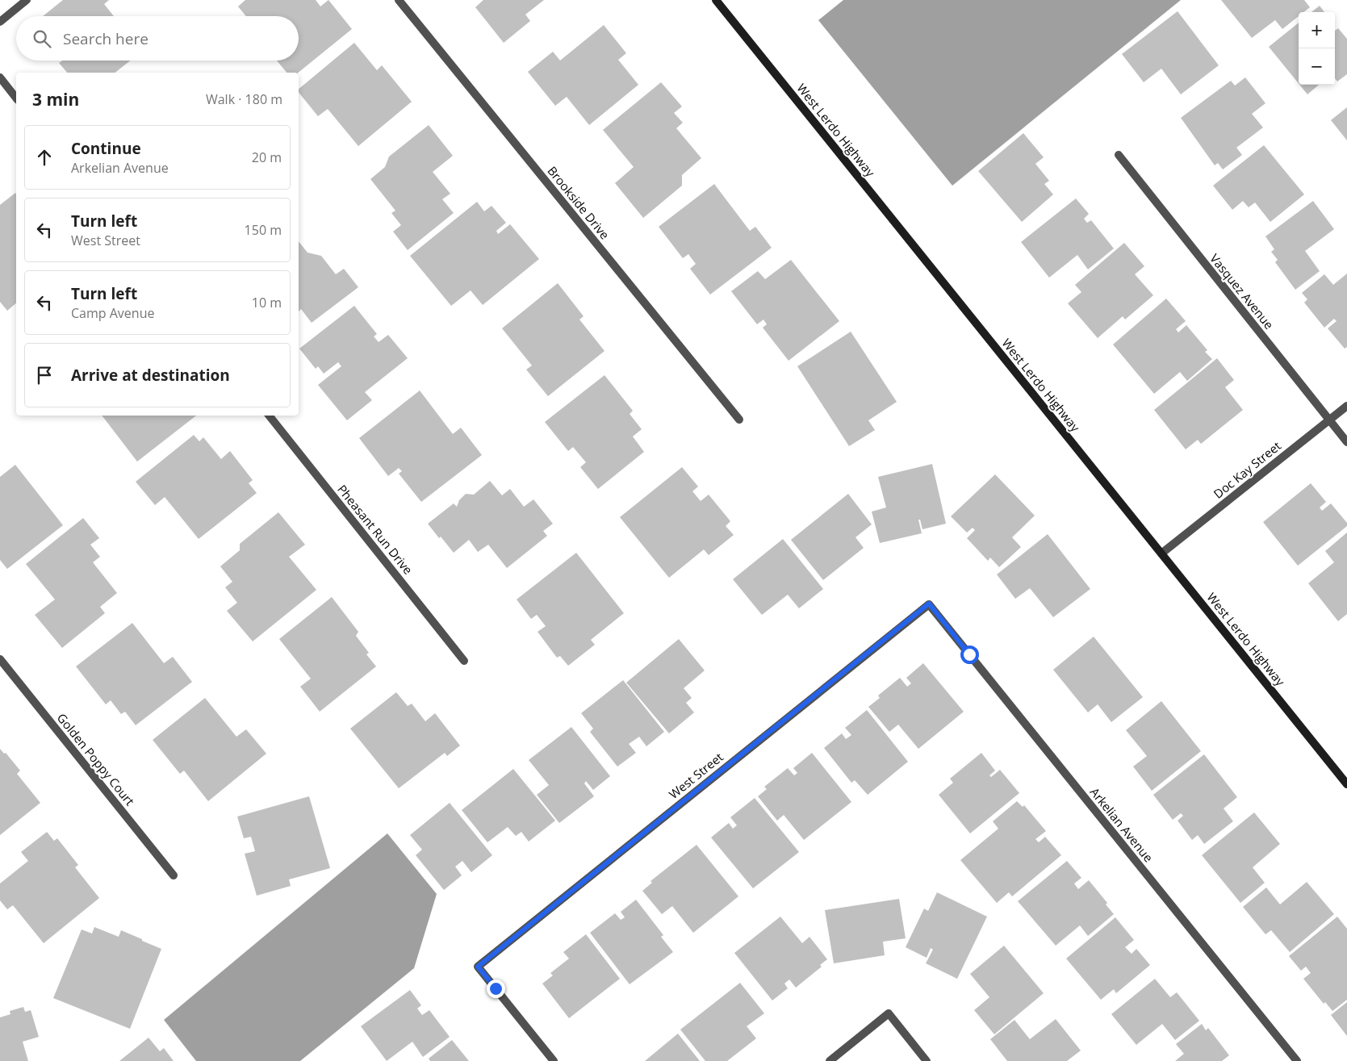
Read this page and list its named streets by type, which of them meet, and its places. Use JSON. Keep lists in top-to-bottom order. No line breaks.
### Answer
{"streets":{"main road":["West Lerdo Highway"],"street":["Brookside Drive","Vasquez Avenue","Doc Kay Street","Pheasant Run Drive","Golden Poppy Court","West Street","Arkelian Avenue"]},"crossings":[["West Lerdo Highway","Doc Kay Street"],["Vasquez Avenue","Doc Kay Street"],["West Street","Arkelian Avenue"]],"page":{"map_buttons":["+","−"],"search":"Search here","heading":["3 min","Walk · 180 m"],"list":[["Continue","Arkelian Avenue","20 m"],["Turn left","West Street","150 m"],["Turn left","Camp Avenue","10 m"],"Arrive at destination"]}}
